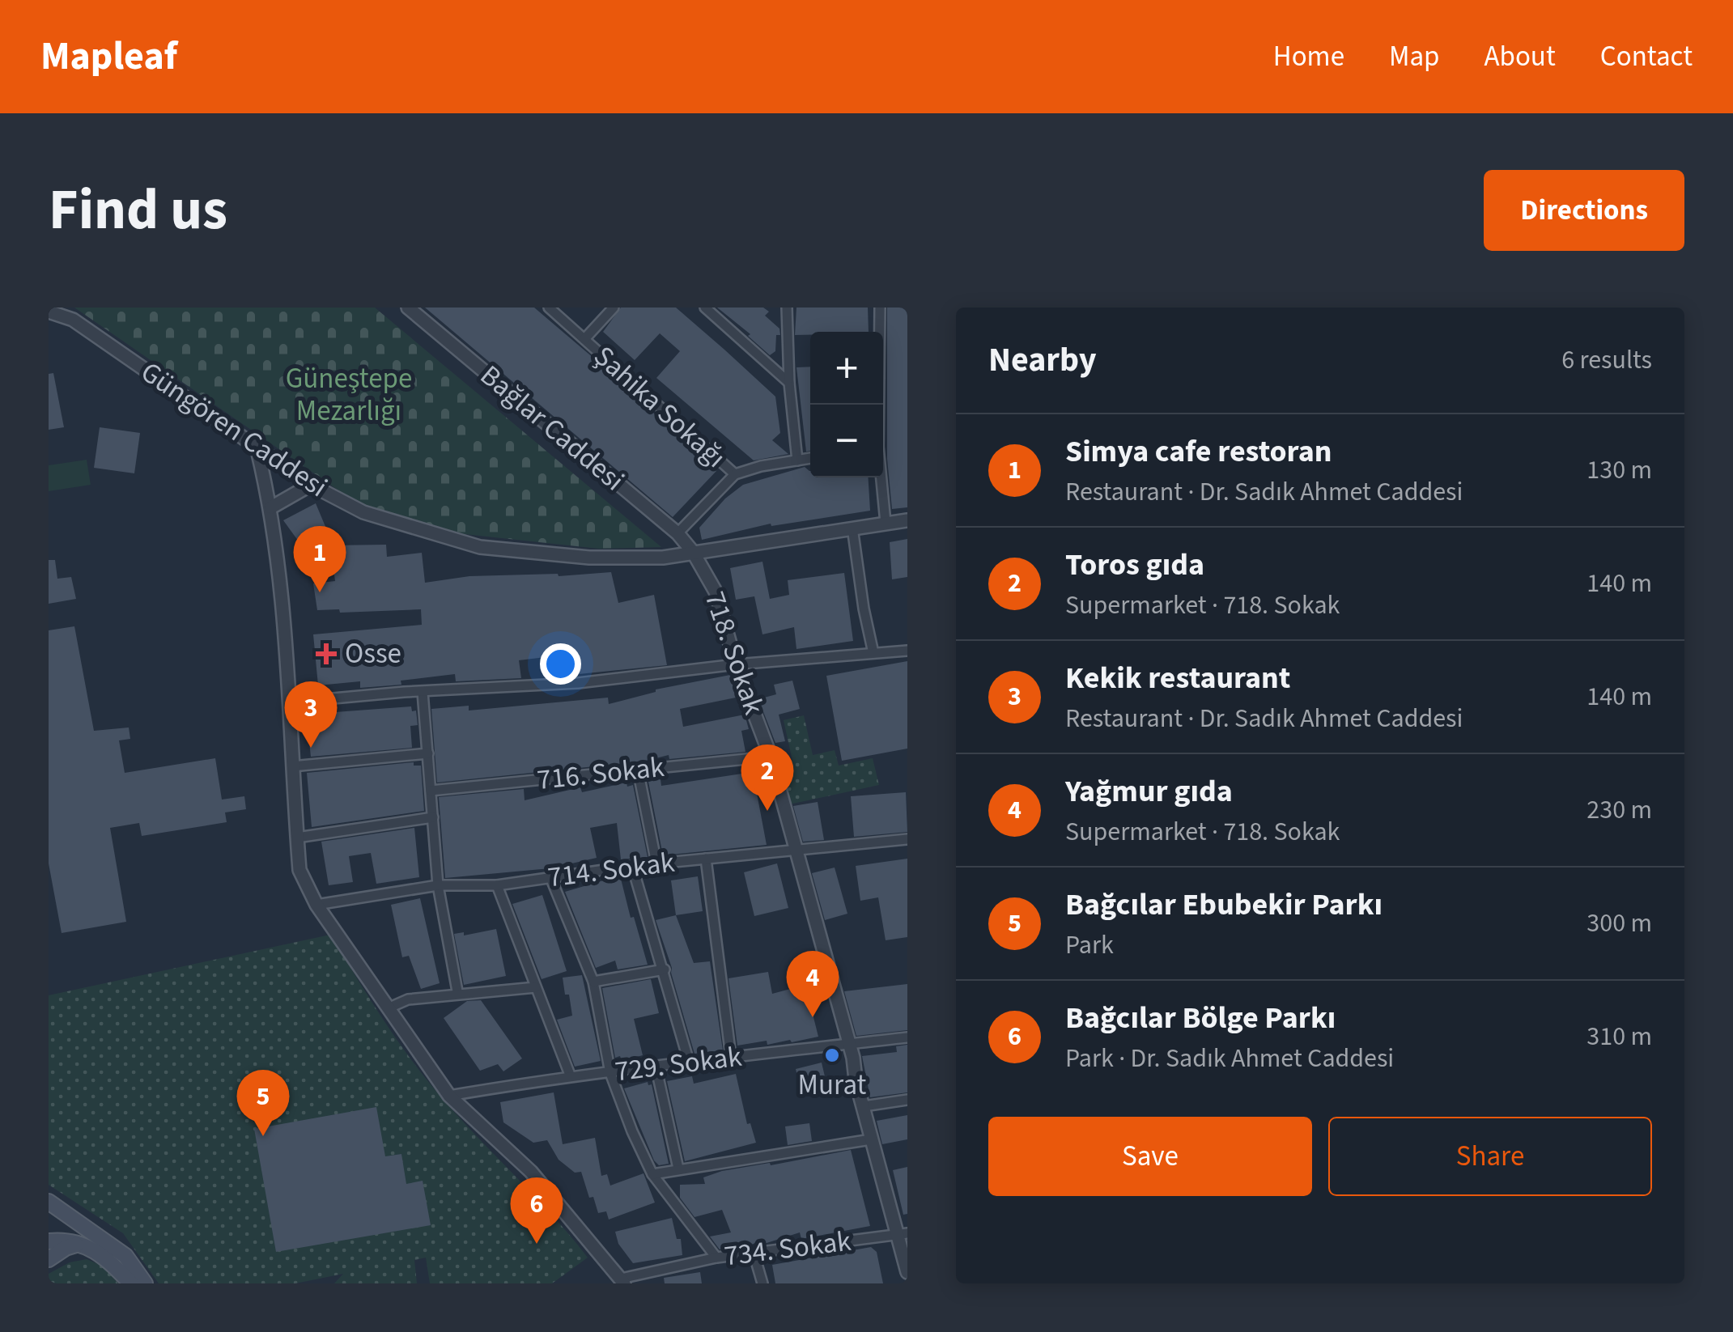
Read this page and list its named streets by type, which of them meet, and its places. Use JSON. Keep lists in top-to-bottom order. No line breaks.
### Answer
{"streets":{"street":["Şahika Sokağı","Bağlar Caddesi","Güngören Caddesi","718. Sokak","716. Sokak","714. Sokak","729. Sokak","734. Sokak"]},"crossings":[["Bağlar Caddesi","Güngören Caddesi"],["Bağlar Caddesi","718. Sokak"],["Güngören Caddesi","718. Sokak"],["718. Sokak","716. Sokak"],["718. Sokak","714. Sokak"],["718. Sokak","729. Sokak"],["718. Sokak","734. Sokak"]],"parks":["Güneştepe Mezarlığı"],"places":{"health":["Osse"],"other":["Murat"]},"page":{"header":"Mapleaf","nav":["Home","Map","About","Contact"],"title":"Find us","buttons":["Directions",["Save","Share"]],"heading":["Nearby","6 results"],"map_buttons":["+","−"],"list":[{"mark":"1","name":"Simya cafe restoran","note":"Restaurant · Dr. Sadık Ahmet Caddesi","value":"130 m"},{"mark":"2","name":"Toros gıda","note":"Supermarket · 718. Sokak","value":"140 m"},{"mark":"3","name":"Kekik restaurant","note":"Restaurant · Dr. Sadık Ahmet Caddesi","value":"140 m"},{"mark":"4","name":"Yağmur gıda","note":"Supermarket · 718. Sokak","value":"230 m"},{"mark":"5","name":"Bağcılar Ebubekir Parkı","note":"Park","value":"300 m"},{"mark":"6","name":"Bağcılar Bölge Parkı","note":"Park · Dr. Sadık Ahmet Caddesi","value":"310 m"}],"pins":["1","3","2","4","5","6"]}}
